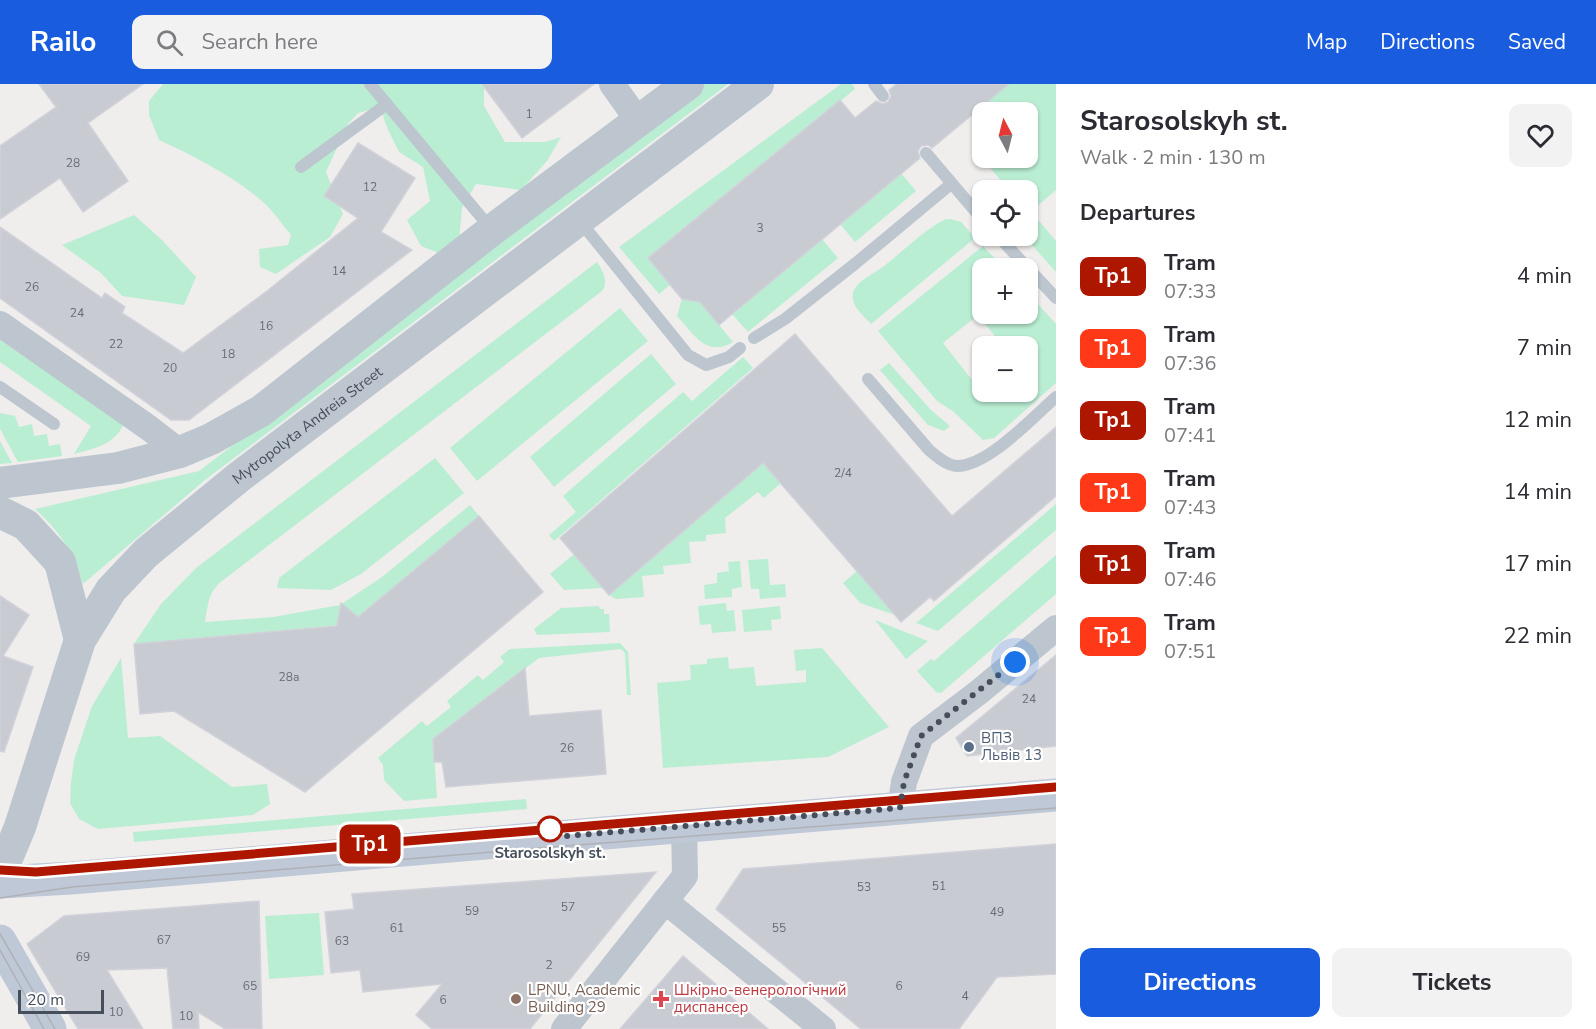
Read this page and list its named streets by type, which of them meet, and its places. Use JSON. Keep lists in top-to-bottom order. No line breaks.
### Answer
{"streets":{"street":["Mytropolyta Andreia Street"]},"places":{"other":["ВПЗ Львів 13","Starosolskyh st.","LPNU, Academic Building 29"],"health":["Шкірно-венерологічний диспансер"]},"lines":["tram line Тр1"],"house_numbers":["1","28","12","3","14","26","24","16","22","18","20","2/4","28а","24","26","51","53","57","59","49","61","55","67","63","69","2","65","6","4","6","10","10"],"scale_bar":"20 m","north":"top","page":{"header":"Railo","search":"Search here","nav":["Map","Directions","Saved"],"on_map":"Тр1","heading":[["Starosolskyh st.","Walk · 2 min · 130 m"],"Departures"],"map_buttons":["+","−"],"list":[{"mark":"Тр1","name":"Tram","note":"07:33","value":"4 min"},{"mark":"Тр1","name":"Tram","note":"07:36","value":"7 min"},{"mark":"Тр1","name":"Tram","note":"07:41","value":"12 min"},{"mark":"Тр1","name":"Tram","note":"07:43","value":"14 min"},{"mark":"Тр1","name":"Tram","note":"07:46","value":"17 min"},{"mark":"Тр1","name":"Tram","note":"07:51","value":"22 min"}],"buttons":["Directions","Tickets"],"scale":"20 m"}}
